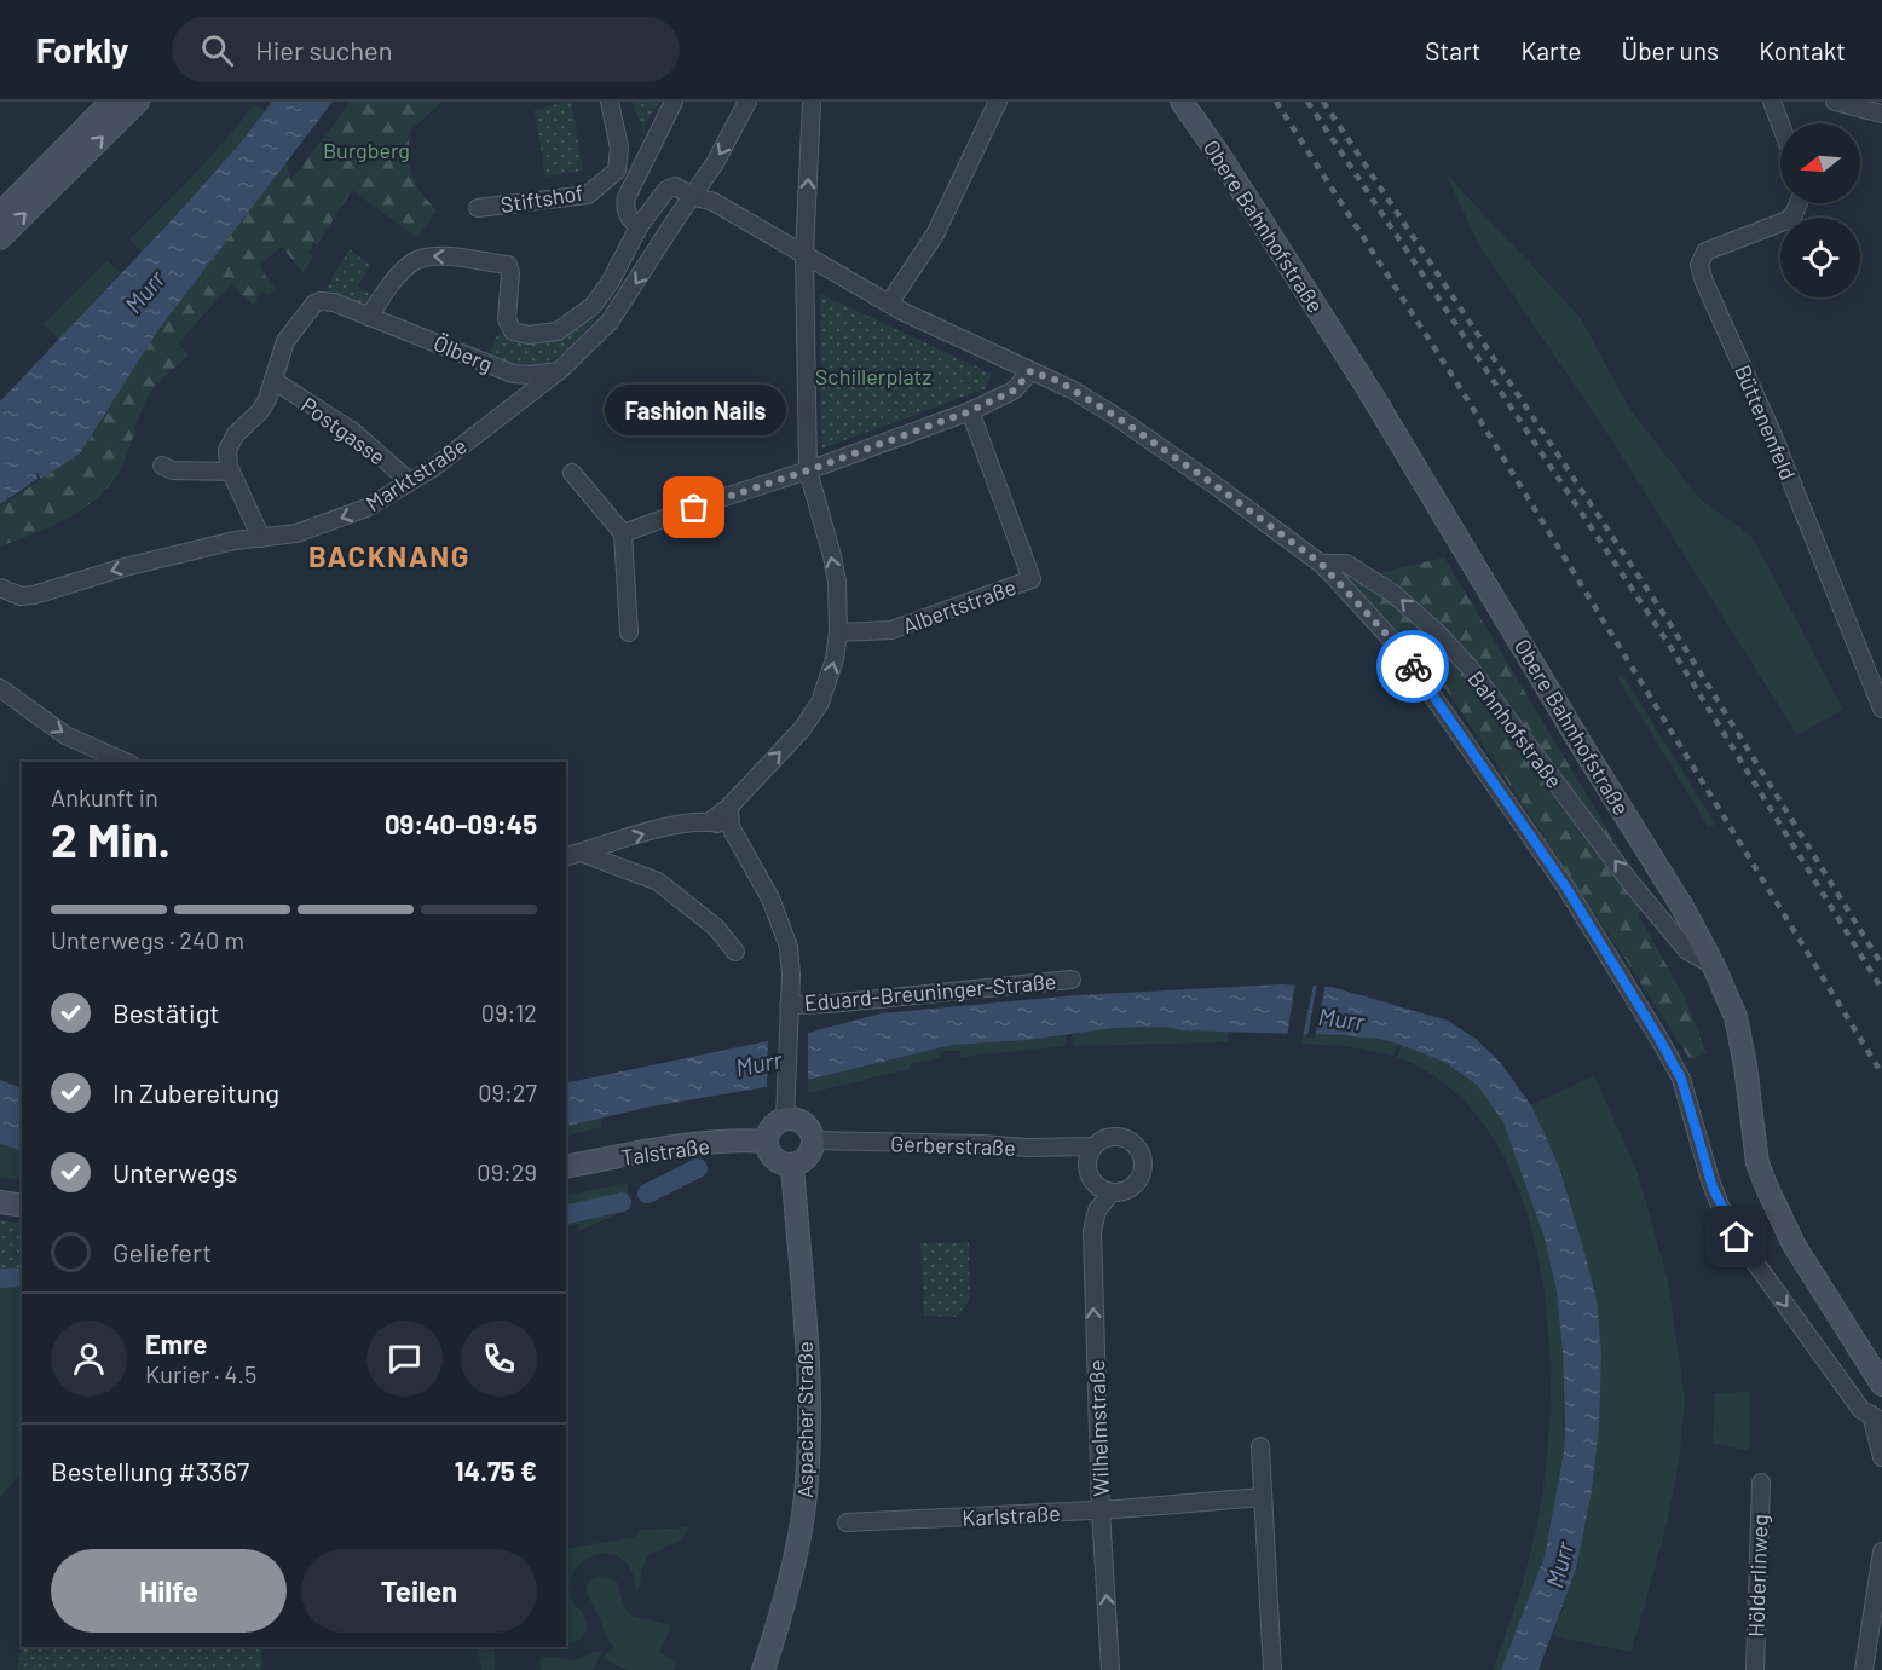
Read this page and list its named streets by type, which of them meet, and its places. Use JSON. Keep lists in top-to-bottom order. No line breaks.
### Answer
{"streets":{"street":["Stiftshof","Obere Bahnhofstraße","Ölberg","Büttenenfeld","Postgasse","Marktstraße","Albertstraße","Bahnhofstraße","Eduard-Breuninger-Straße","Gerberstraße","Talstraße","Aspacher Straße","Wilhelmstraße","Karlstraße","Hölderlinweg"]},"crossings":[["Obere Bahnhofstraße","Bahnhofstraße"],["Ölberg","Postgasse"],["Ölberg","Marktstraße"],["Postgasse","Marktstraße"],["Eduard-Breuninger-Straße","Gerberstraße"],["Eduard-Breuninger-Straße","Talstraße"],["Eduard-Breuninger-Straße","Aspacher Straße"],["Gerberstraße","Talstraße"],["Gerberstraße","Aspacher Straße"],["Gerberstraße","Wilhelmstraße"],["Talstraße","Aspacher Straße"],["Wilhelmstraße","Karlstraße"]],"one_way":["Marktstraße","Wilhelmstraße"],"districts":["BACKNANG"],"water":["Murr"],"parks":["Burgberg","Schillerplatz"],"places":["Fashion Nails"],"north":"left","page":{"header":"Forkly","search":"Hier suchen","nav":["Start","Karte","Über uns","Kontakt"],"bubble":"Fashion Nails","heading":["2 Min.","Ankunft in","09:40–09:45"],"panel":["Emre","Kurier · 4.5","Bestellung #3367","14.75 €"],"bar":"Unterwegs · 240 m","list":[["Bestätigt","09:12"],["In Zubereitung","09:27"],["Unterwegs","09:29"],"Geliefert"],"buttons":["Hilfe","Teilen"]}}
